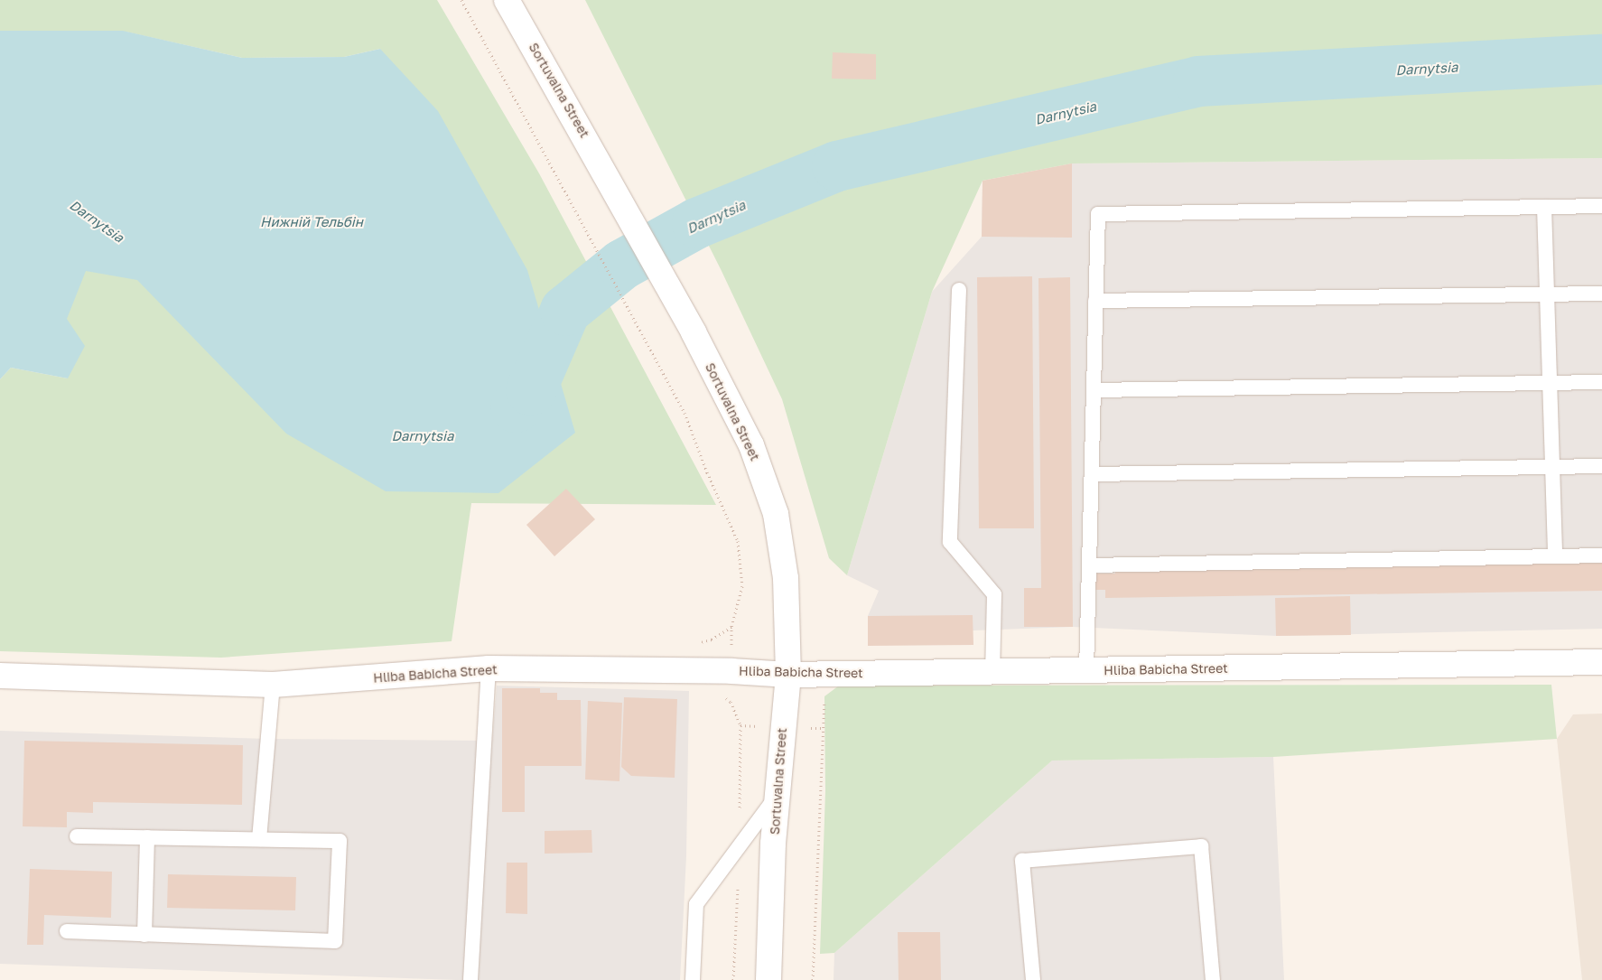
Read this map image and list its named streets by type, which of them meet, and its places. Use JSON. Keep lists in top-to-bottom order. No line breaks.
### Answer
{"streets":{"street":["Sortuvalna Street","Hliba Babicha Street"]},"crossings":[["Sortuvalna Street","Hliba Babicha Street"]],"water":["Darnytsia","Нижній Тельбін"]}
